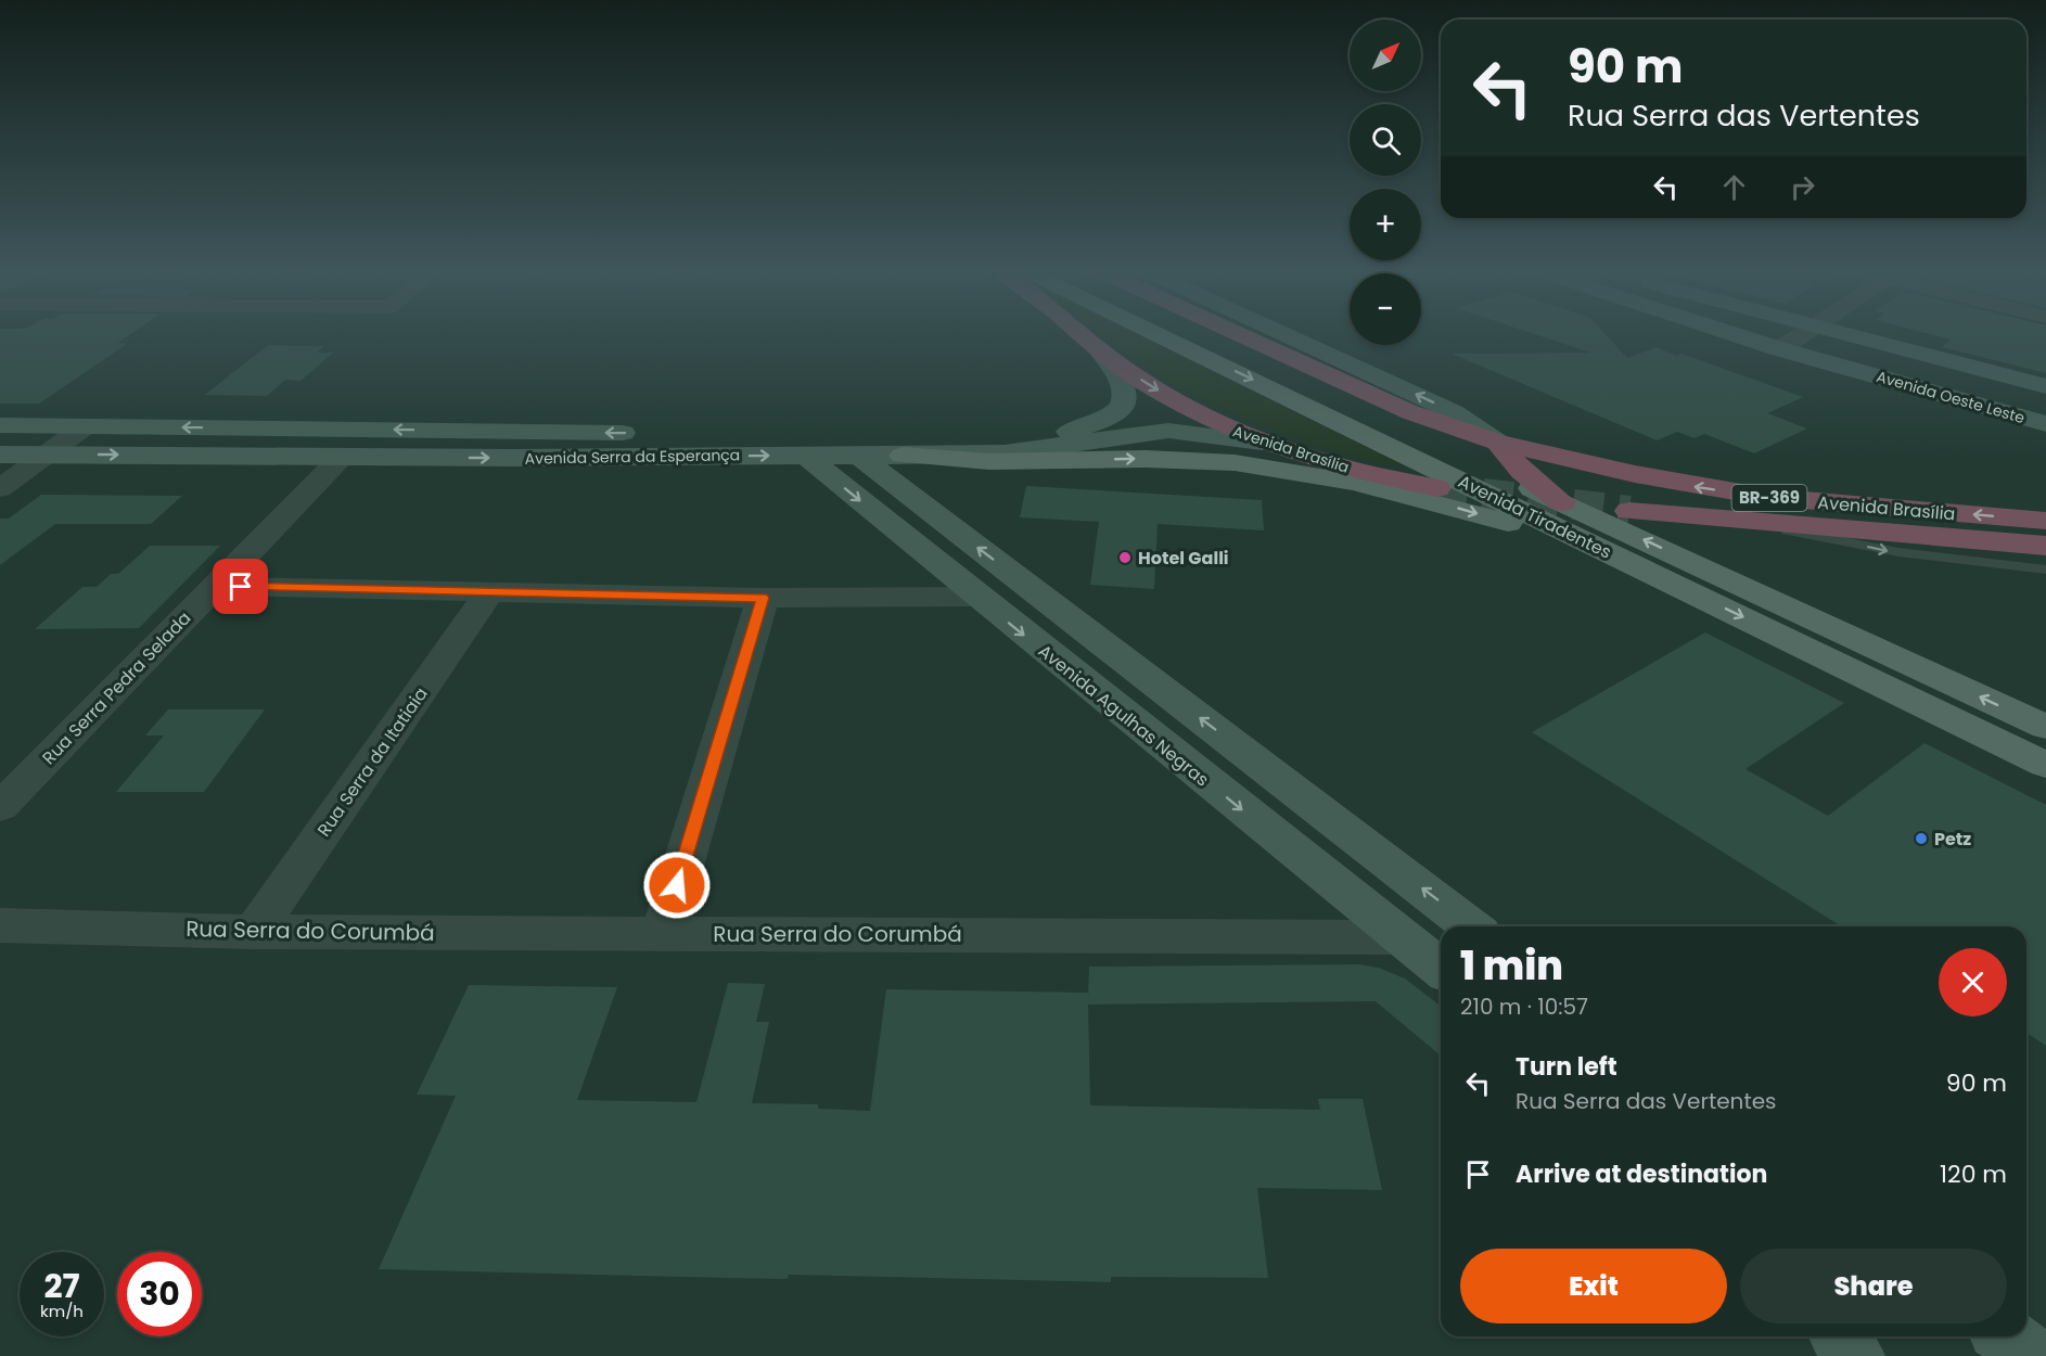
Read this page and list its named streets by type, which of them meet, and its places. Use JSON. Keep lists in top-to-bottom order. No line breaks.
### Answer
{"streets":{"highway":["Avenida Brasília","BR-369"],"main road":["Avenida Tiradentes"],"street":["Avenida Oeste Leste","Avenida Serra da Esperança","Rua Serra Pedra Selada","Avenida Agulhas Negras","Rua Serra da Itatiaia","Rua Serra do Corumbá"]},"crossings":[["Avenida Brasília","Avenida Serra da Esperança"],["Avenida Brasília","BR-369"],["Avenida Serra da Esperança","Rua Serra Pedra Selada"],["Avenida Serra da Esperança","Avenida Agulhas Negras"],["Avenida Agulhas Negras","Rua Serra do Corumbá"],["Rua Serra da Itatiaia","Rua Serra do Corumbá"]],"places":["Hotel Galli","Petz"],"north":"top right","page":{"map_buttons":["+","−"],"turn":["90 m","Rua Serra das Vertentes"],"heading":["1 min","210 m · 10:57"],"list":[{"name":"Turn left","note":"Rua Serra das Vertentes","value":"90 m"},{"name":"Arrive at destination","value":"120 m"}],"buttons":["Exit","Share"],"speed":"27 km/h","limit":"30"}}
